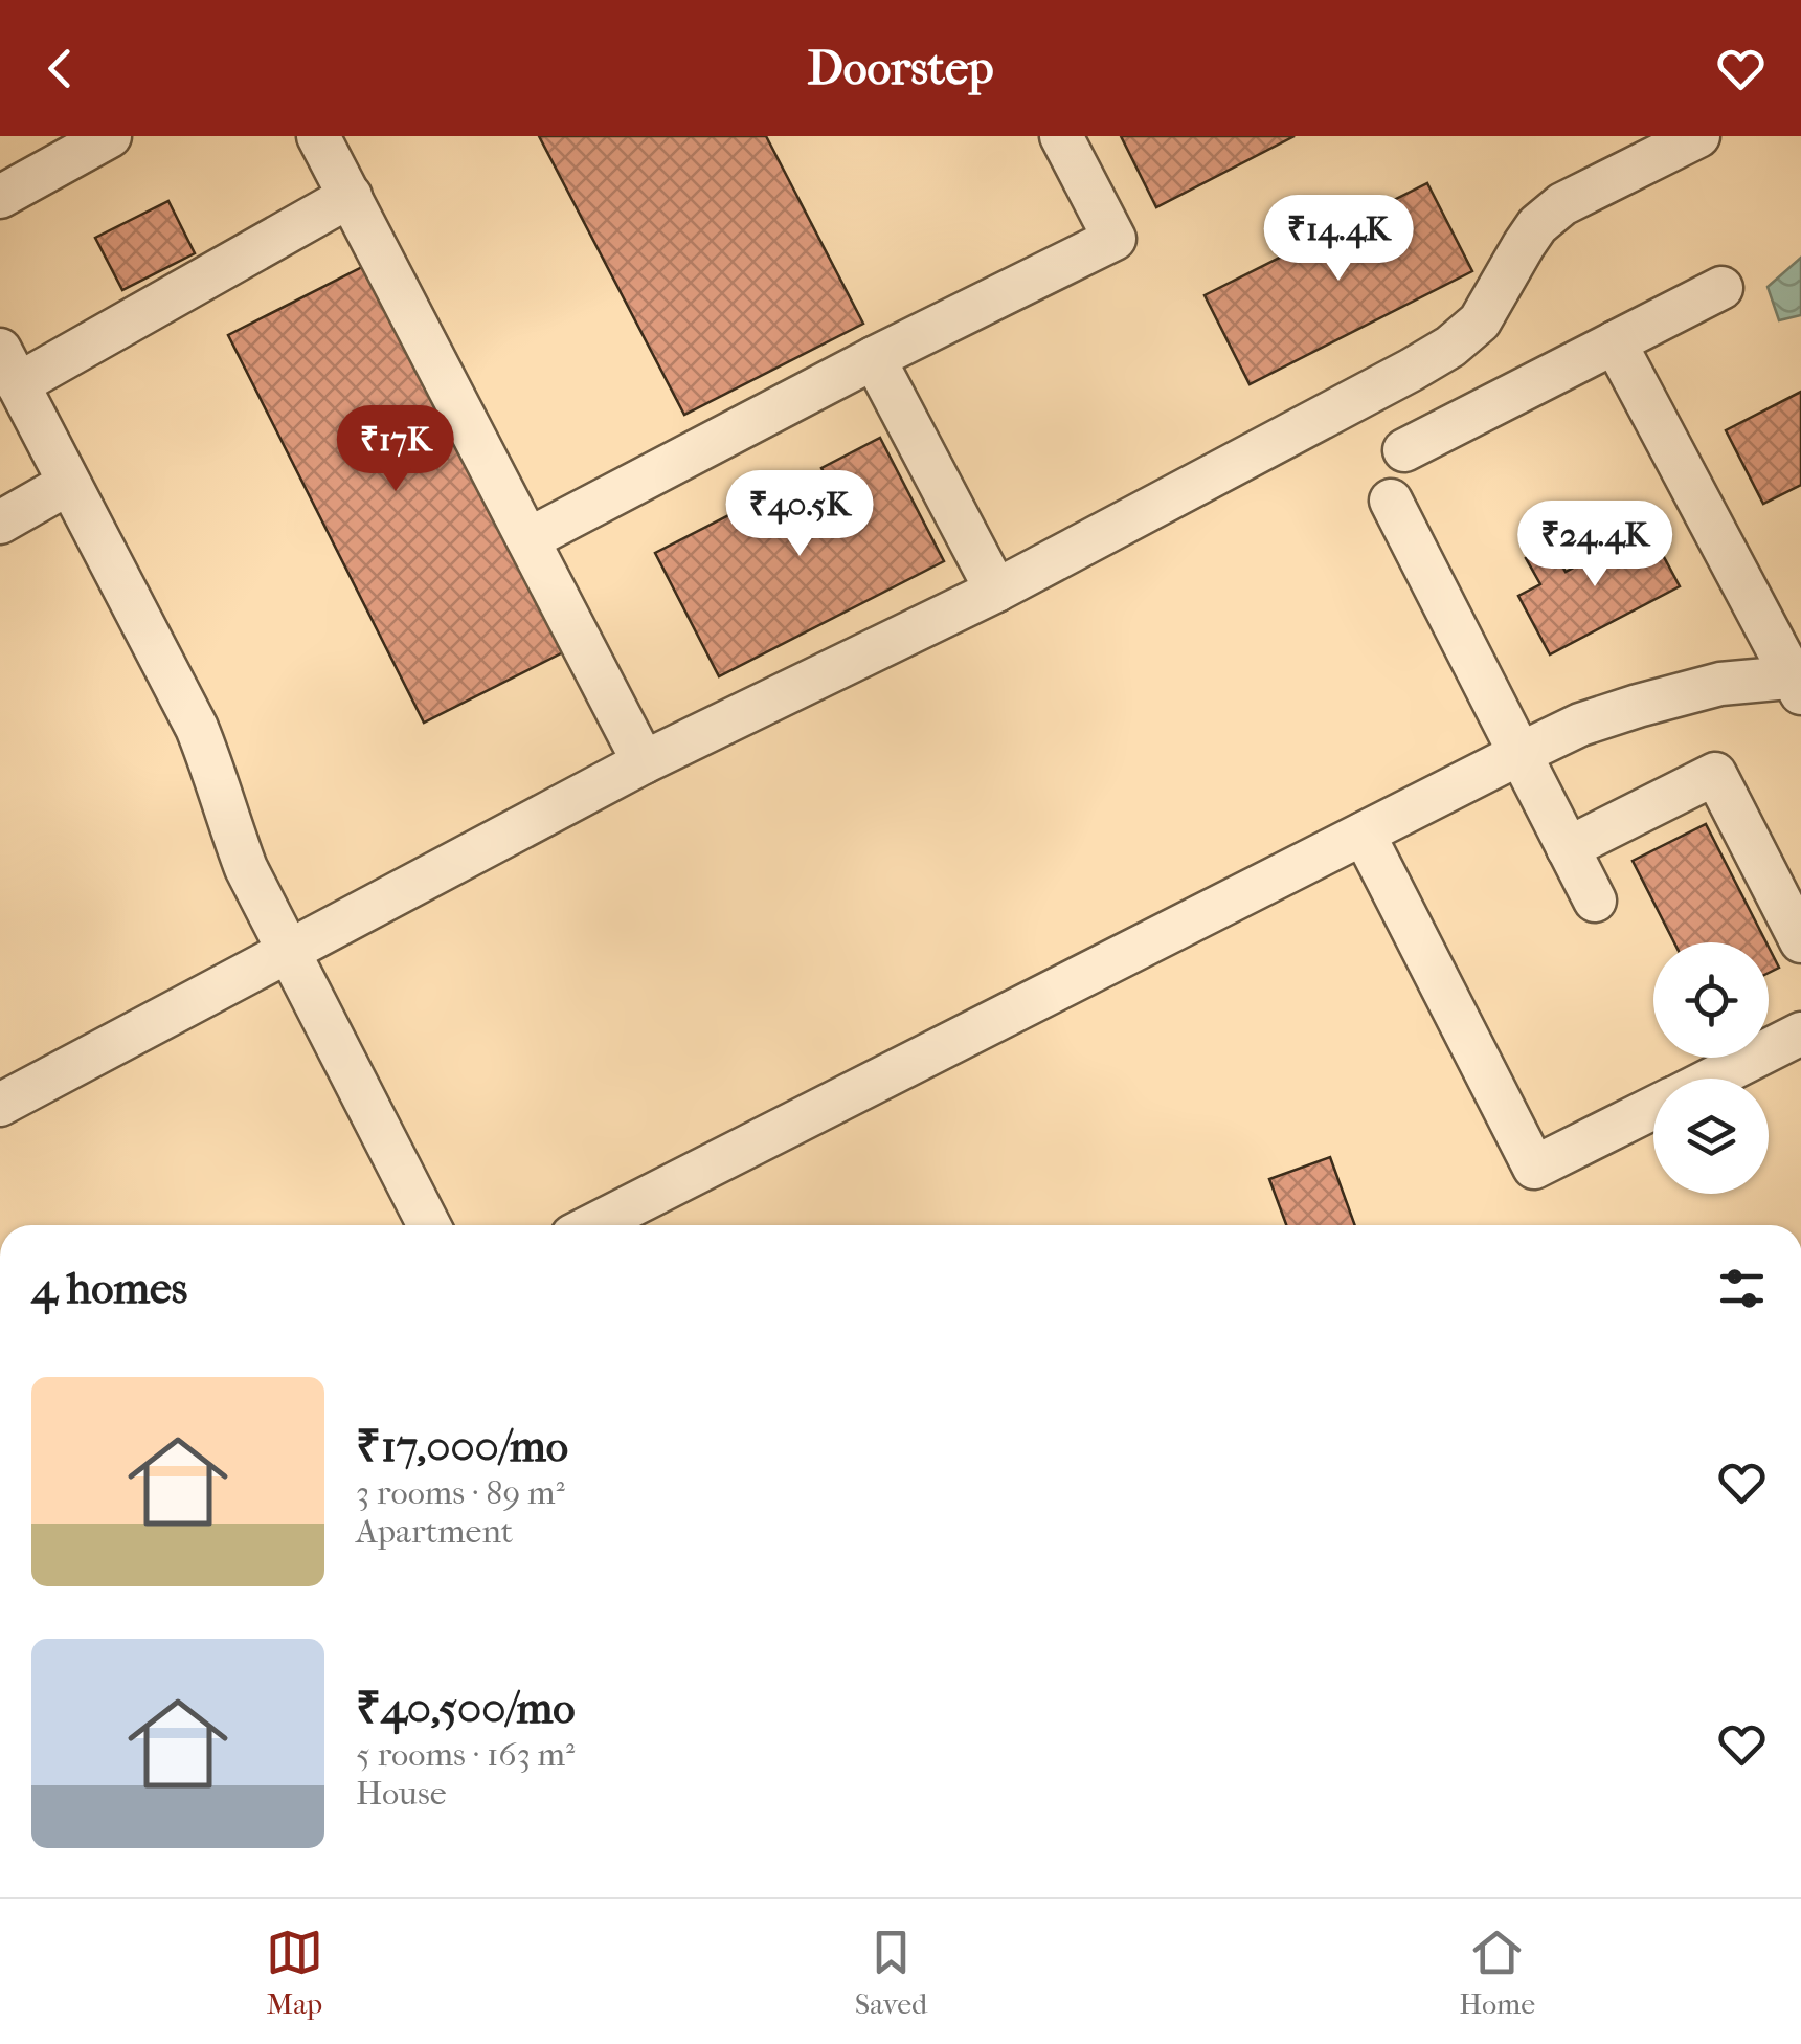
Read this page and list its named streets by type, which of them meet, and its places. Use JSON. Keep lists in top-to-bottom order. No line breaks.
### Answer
{"page":{"header":"Doorstep","price":["₹14.4K","₹17K","₹40.5K","₹24.4K"],"heading":"4 homes","list":[{"name":"₹17,000/mo","note":"3 rooms · 89 m² · Apartment"},{"name":"₹40,500/mo","note":"5 rooms · 163 m² · House"}],"tabs":["Map","Saved","Home"]}}
